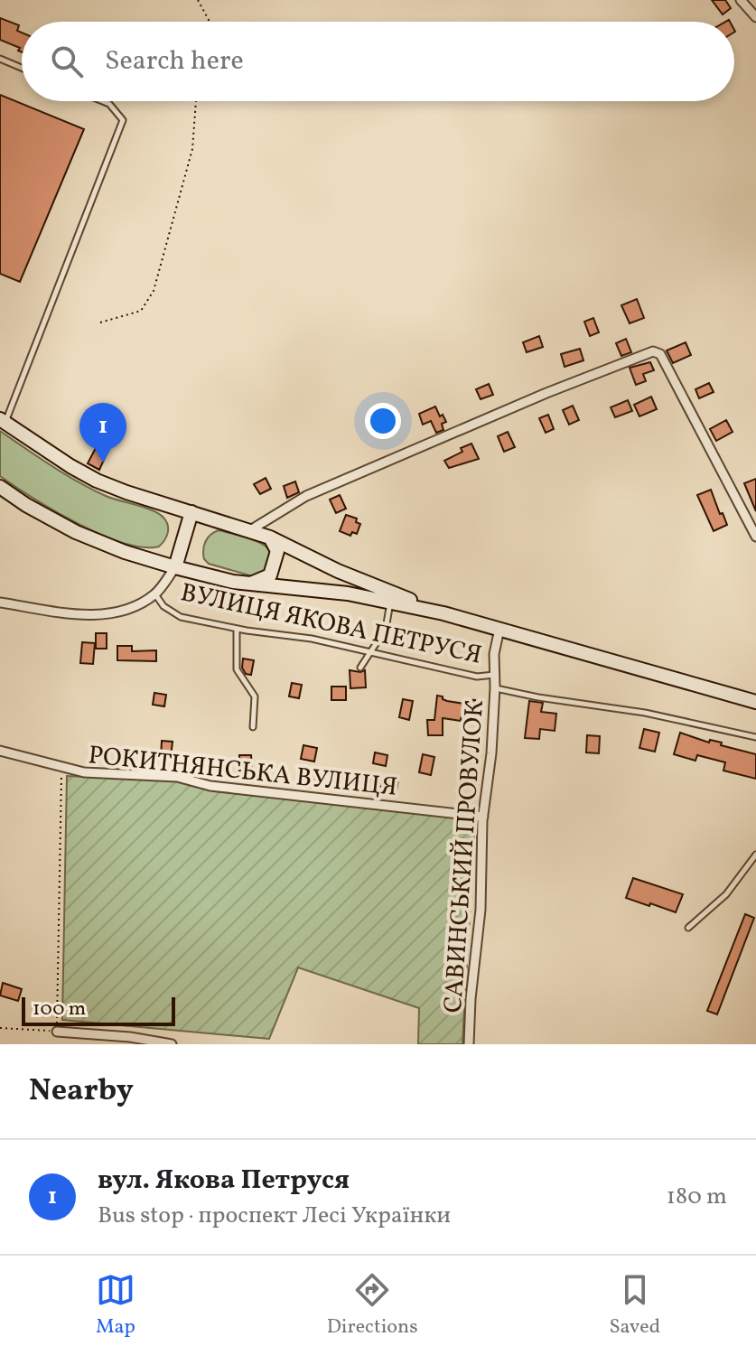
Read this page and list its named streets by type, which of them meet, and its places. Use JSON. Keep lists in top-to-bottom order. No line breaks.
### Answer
{"streets":{"street":["ВУЛИЦЯ ЯКОВА ПЕТРУСЯ","РОКИТНЯНСЬКА ВУЛИЦЯ","САВИНСЬКИЙ ПРОВУЛОК"]},"crossings":[["ВУЛИЦЯ ЯКОВА ПЕТРУСЯ","САВИНСЬКИЙ ПРОВУЛОК"],["РОКИТНЯНСЬКА ВУЛИЦЯ","САВИНСЬКИЙ ПРОВУЛОК"]],"scale_bar":"100 m","page":{"search":"Search here","pins":"1","scale":"100 m","heading":"Nearby","list":[{"mark":"1","name":"вул. Якова Петруся","note":"Bus stop · проспект Лесі Українки","value":"180 m"}],"nav":["Map","Directions","Saved"]}}
